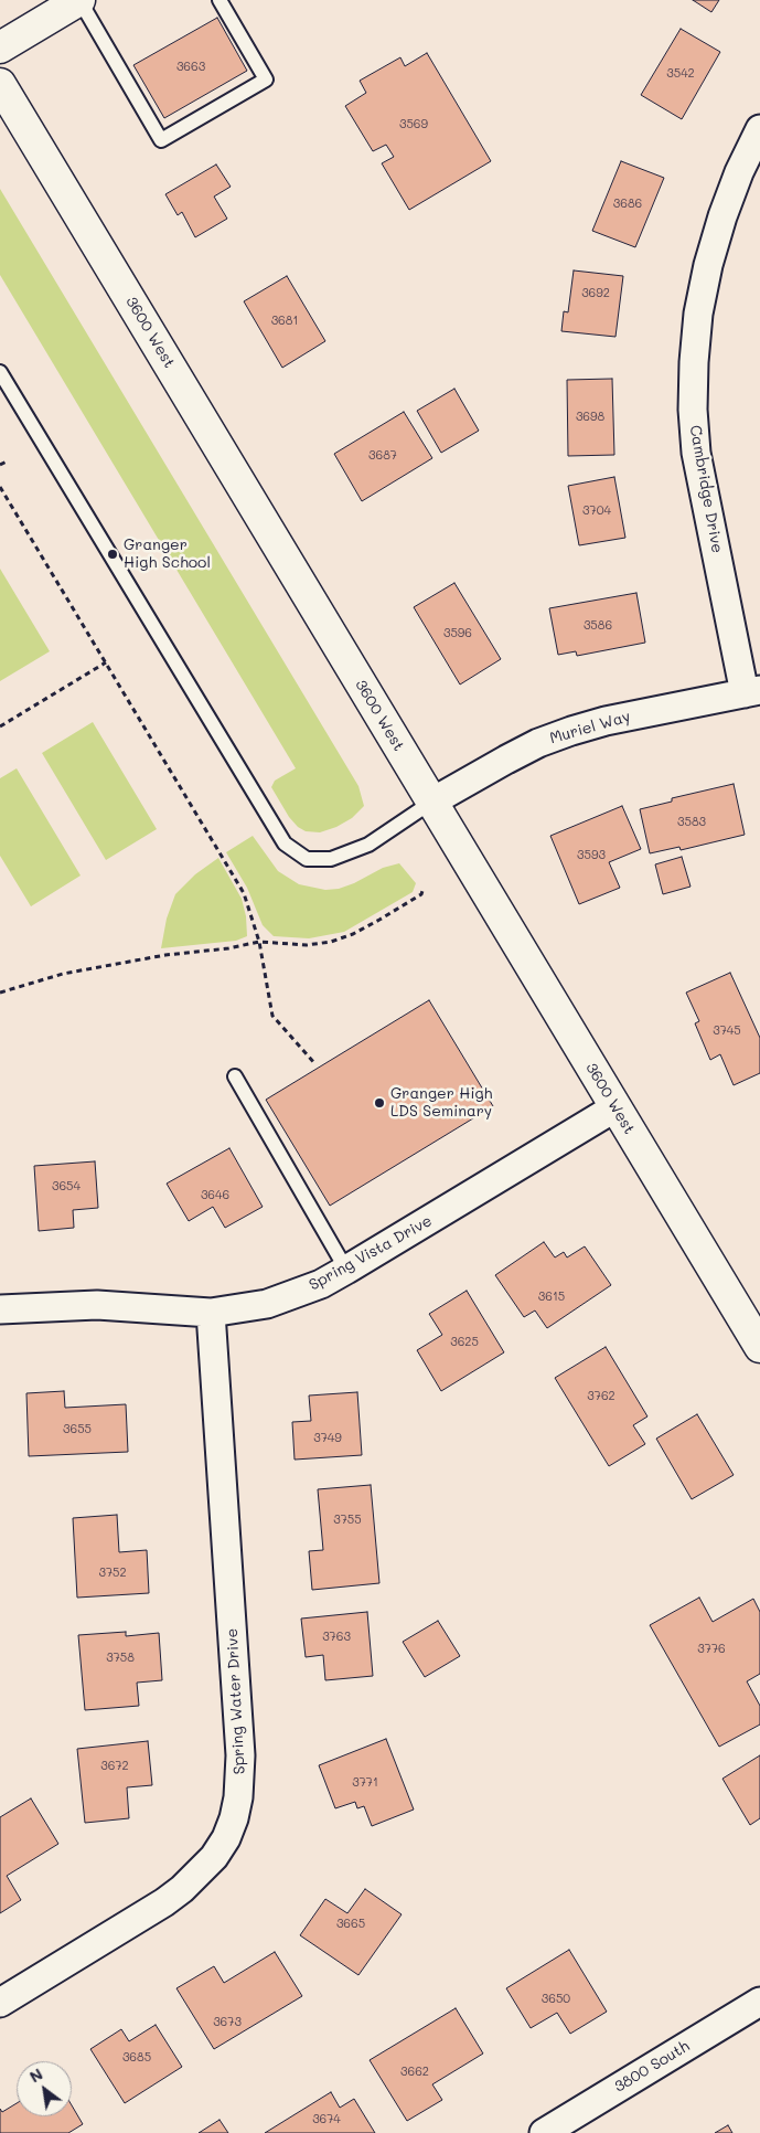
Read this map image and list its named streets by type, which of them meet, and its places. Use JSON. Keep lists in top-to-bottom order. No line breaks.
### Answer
{"streets":{"street":["3600 West","Cambridge Drive","Muriel Way","Spring Vista Drive","Spring Water Drive","3800 South"]},"crossings":[["3600 West","Muriel Way"],["3600 West","Spring Vista Drive"],["Cambridge Drive","Muriel Way"],["Spring Vista Drive","Spring Water Drive"]],"places":["Granger High School","Granger High LDS Seminary"],"house_numbers":["3663","3542","3569","3686","3692","3681","3698","3687","3704","3586","3596","3583","3593","3745","3654","3646","3615","3625","3762","3655","3749","3755","3752","3763","3776","3758","3672","3771","3665","3650","3673","3685","3662","3674"],"north":"top left"}
